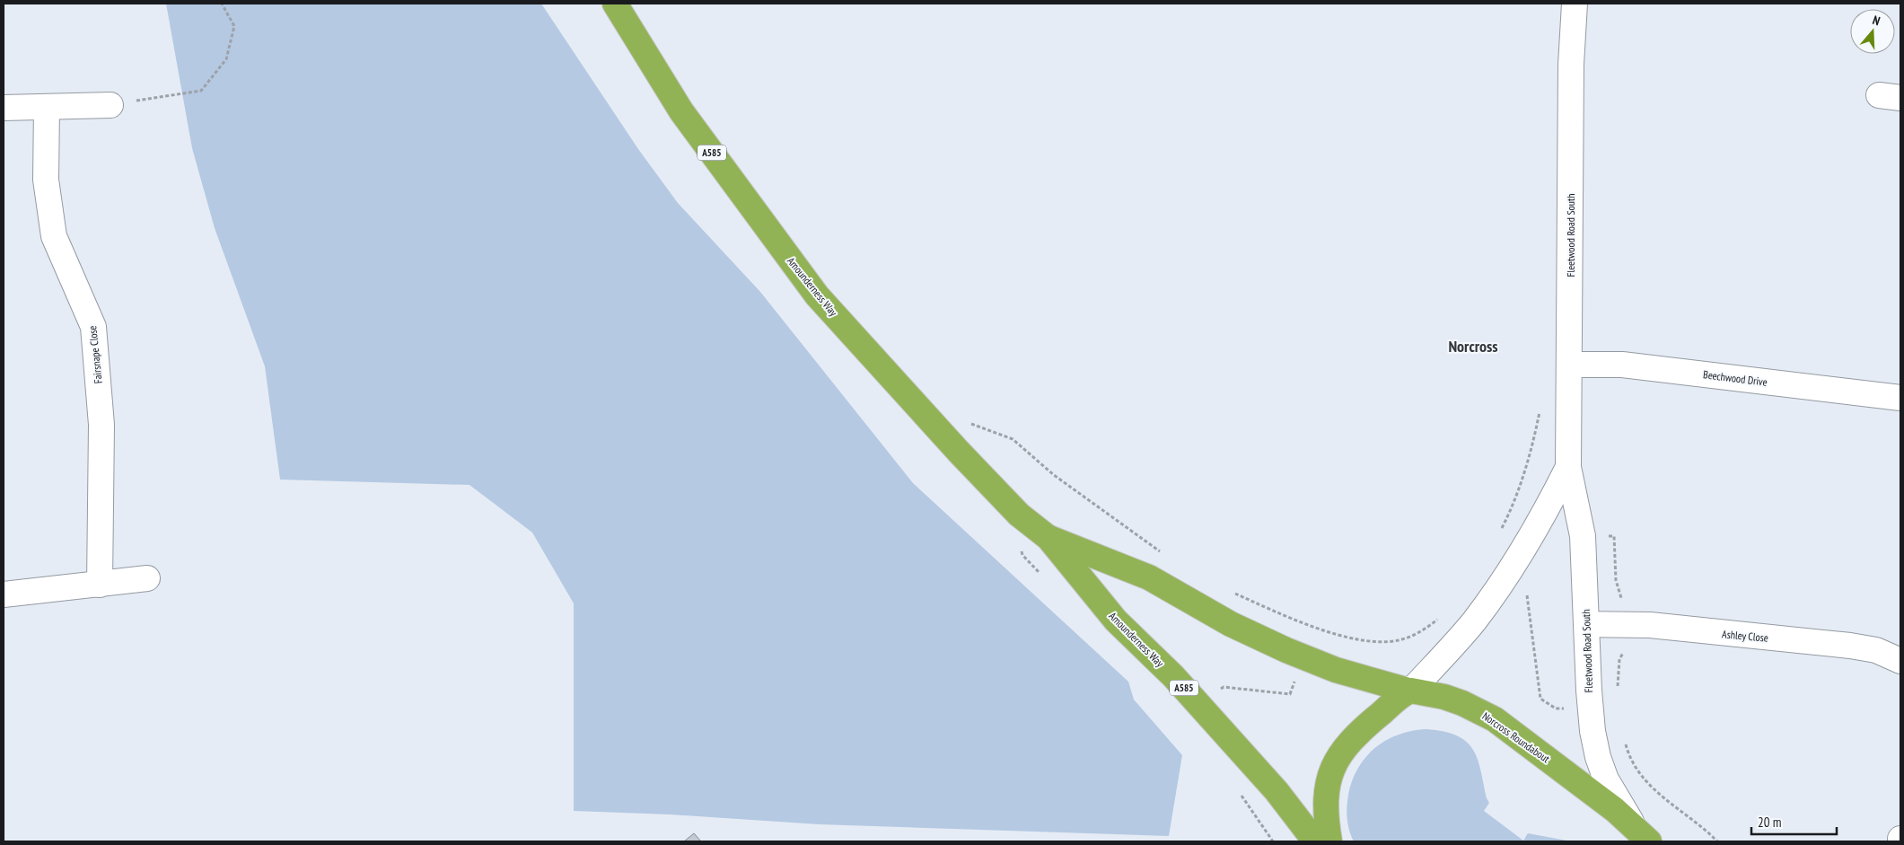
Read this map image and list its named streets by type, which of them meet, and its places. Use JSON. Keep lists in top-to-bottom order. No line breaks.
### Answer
{"streets":{"highway":["A585","Amounderness Way","Norcross Roundabout"],"street":["Fleetwood Road South","Fairsnape Close","Beechwood Drive","Ashley Close"]},"crossings":[["Fleetwood Road South","Amounderness Way"],["Fleetwood Road South","Beechwood Drive"],["Fleetwood Road South","Ashley Close"],["Fleetwood Road South","Norcross Roundabout"],["Amounderness Way","Norcross Roundabout"]],"districts":["Norcross"],"scale_bar":"20 m","north":"top"}
